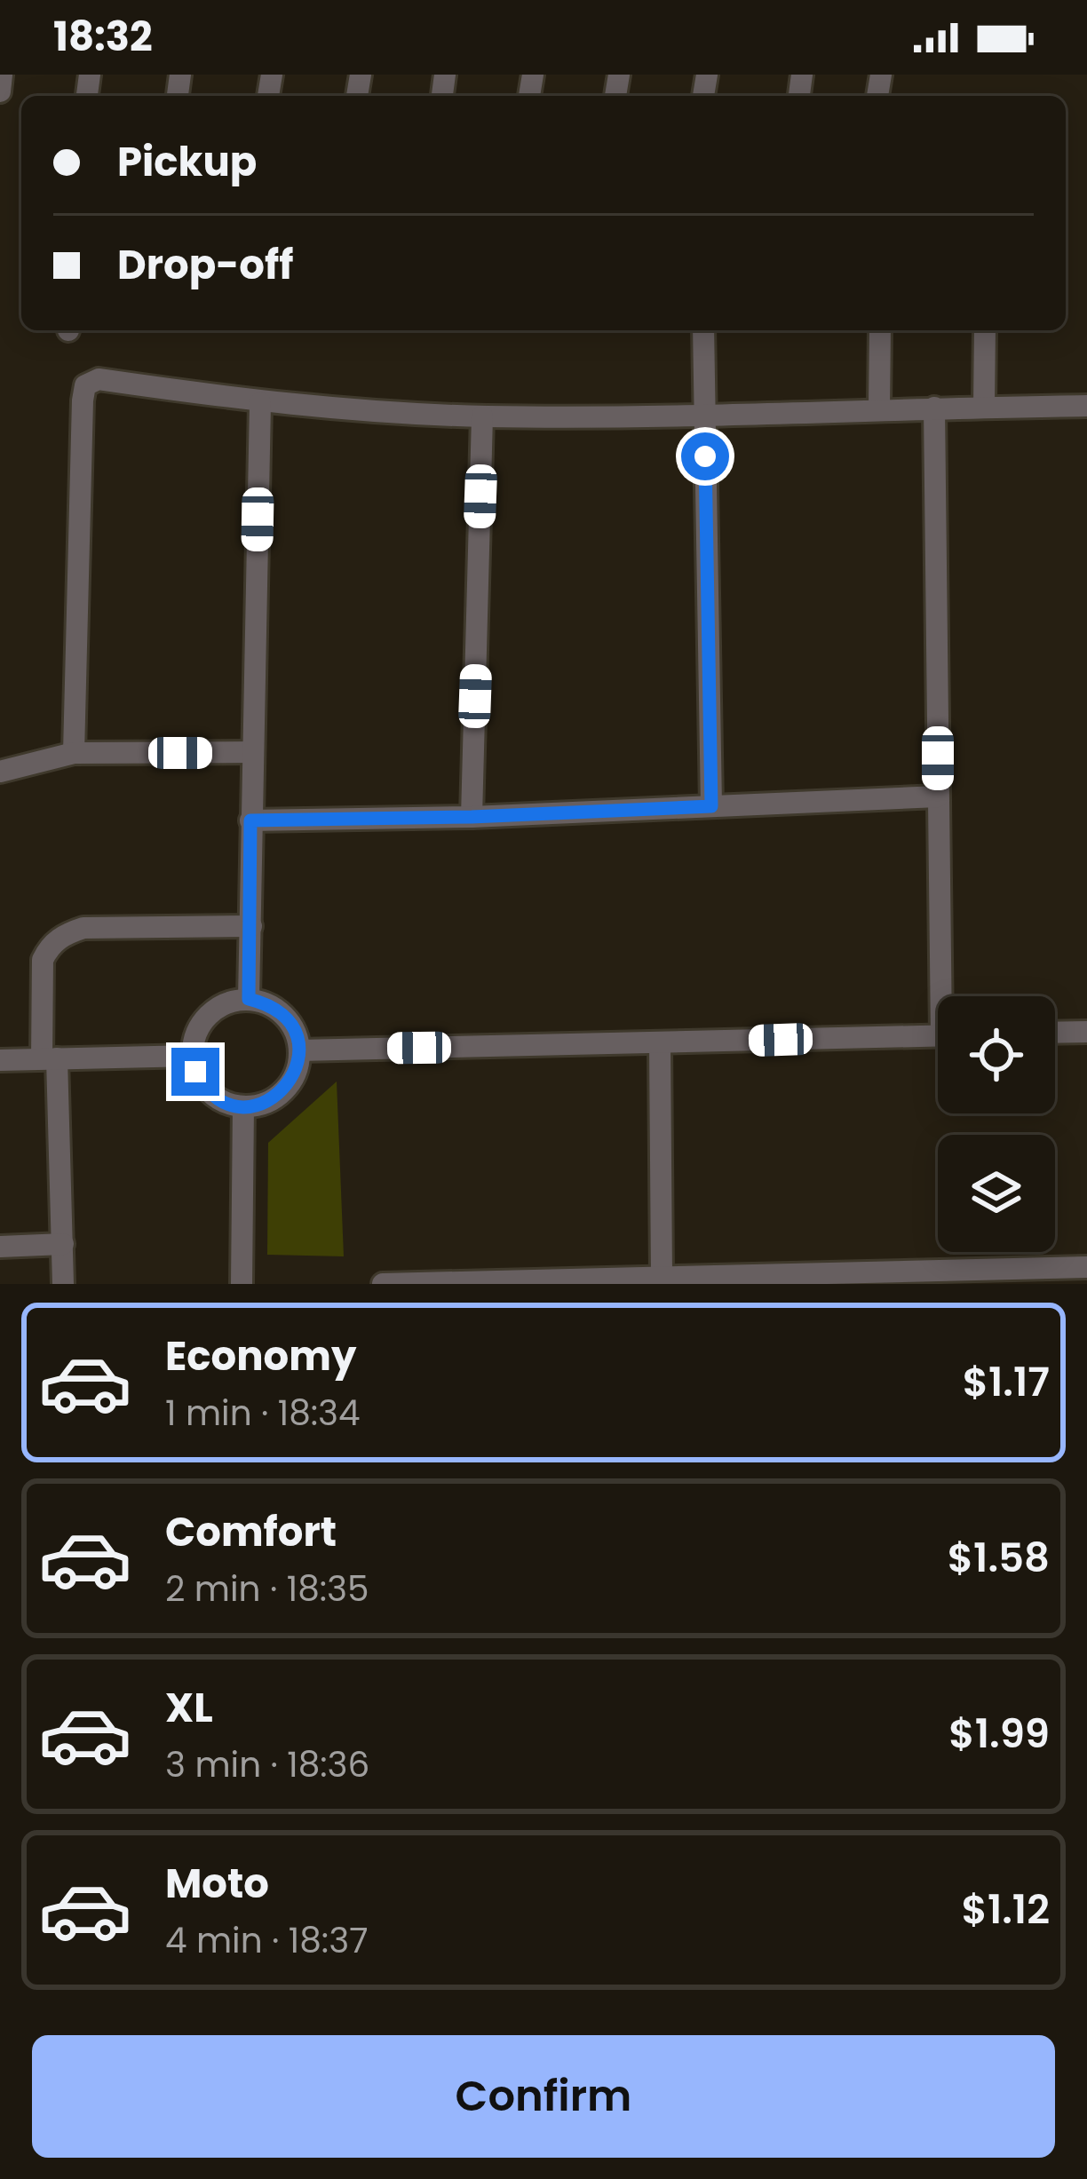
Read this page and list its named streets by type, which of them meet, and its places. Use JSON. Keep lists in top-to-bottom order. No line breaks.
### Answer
{"page":{"status":"18:32","banner":["Pickup","Drop-off"],"list":[{"name":"Economy","note":"1 min · 18:34","value":"$1.17"},{"name":"Comfort","note":"2 min · 18:35","value":"$1.58"},{"name":"XL","note":"3 min · 18:36","value":"$1.99"},{"name":"Moto","note":"4 min · 18:37","value":"$1.12"}],"buttons":"Confirm"}}
